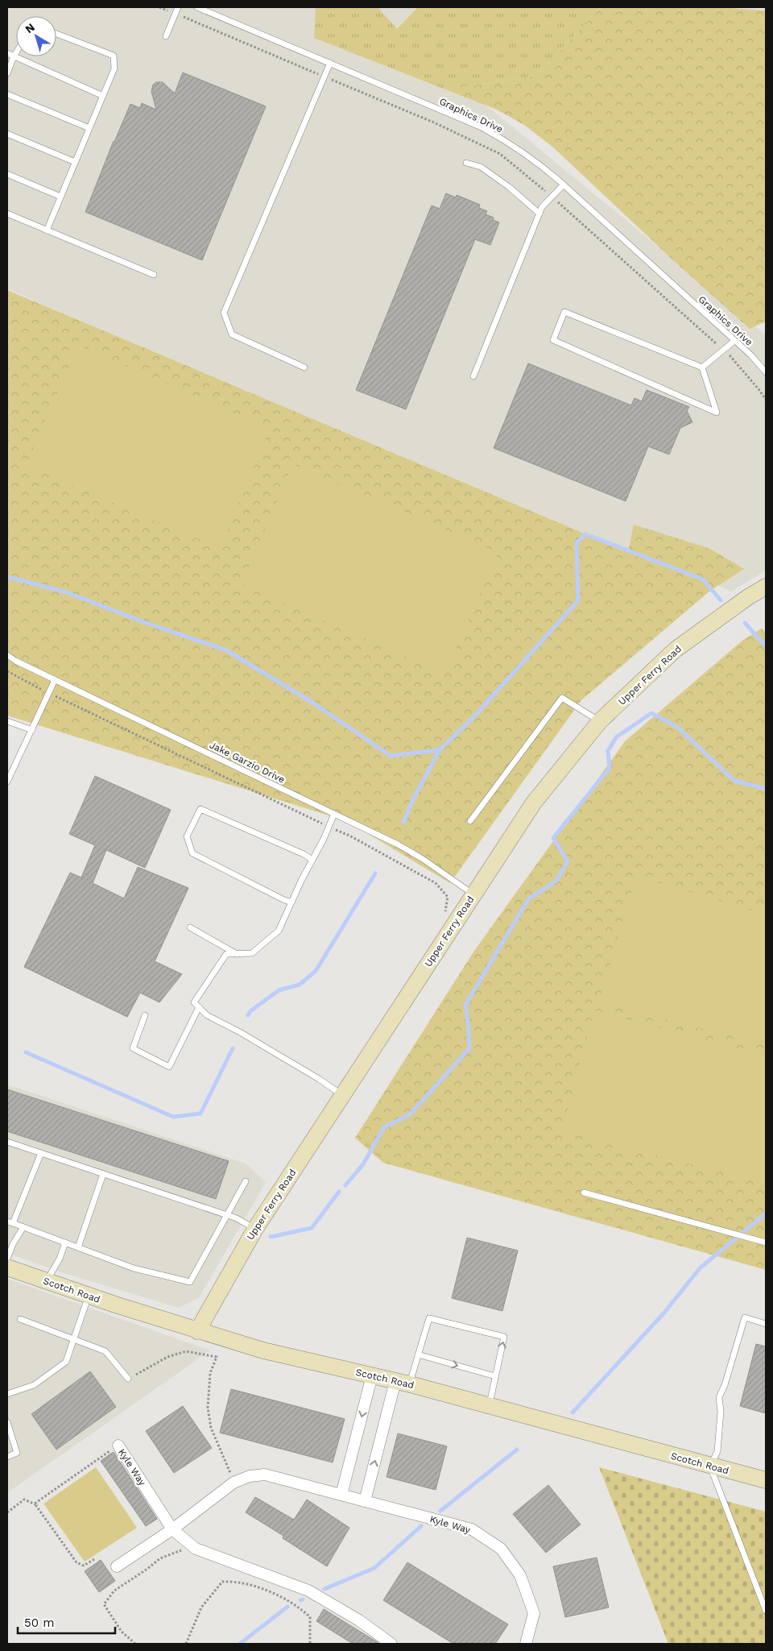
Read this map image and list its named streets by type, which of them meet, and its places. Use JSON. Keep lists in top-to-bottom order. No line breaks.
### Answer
{"streets":{"main road":["Upper Ferry Road","Scotch Road"],"street":["Kyle Way"],"lane":["Graphics Drive","Jake Garzio Drive"]},"crossings":[["Upper Ferry Road","Jake Garzio Drive"],["Upper Ferry Road","Scotch Road"]],"scale_bar":"50 m","north":"top left"}
